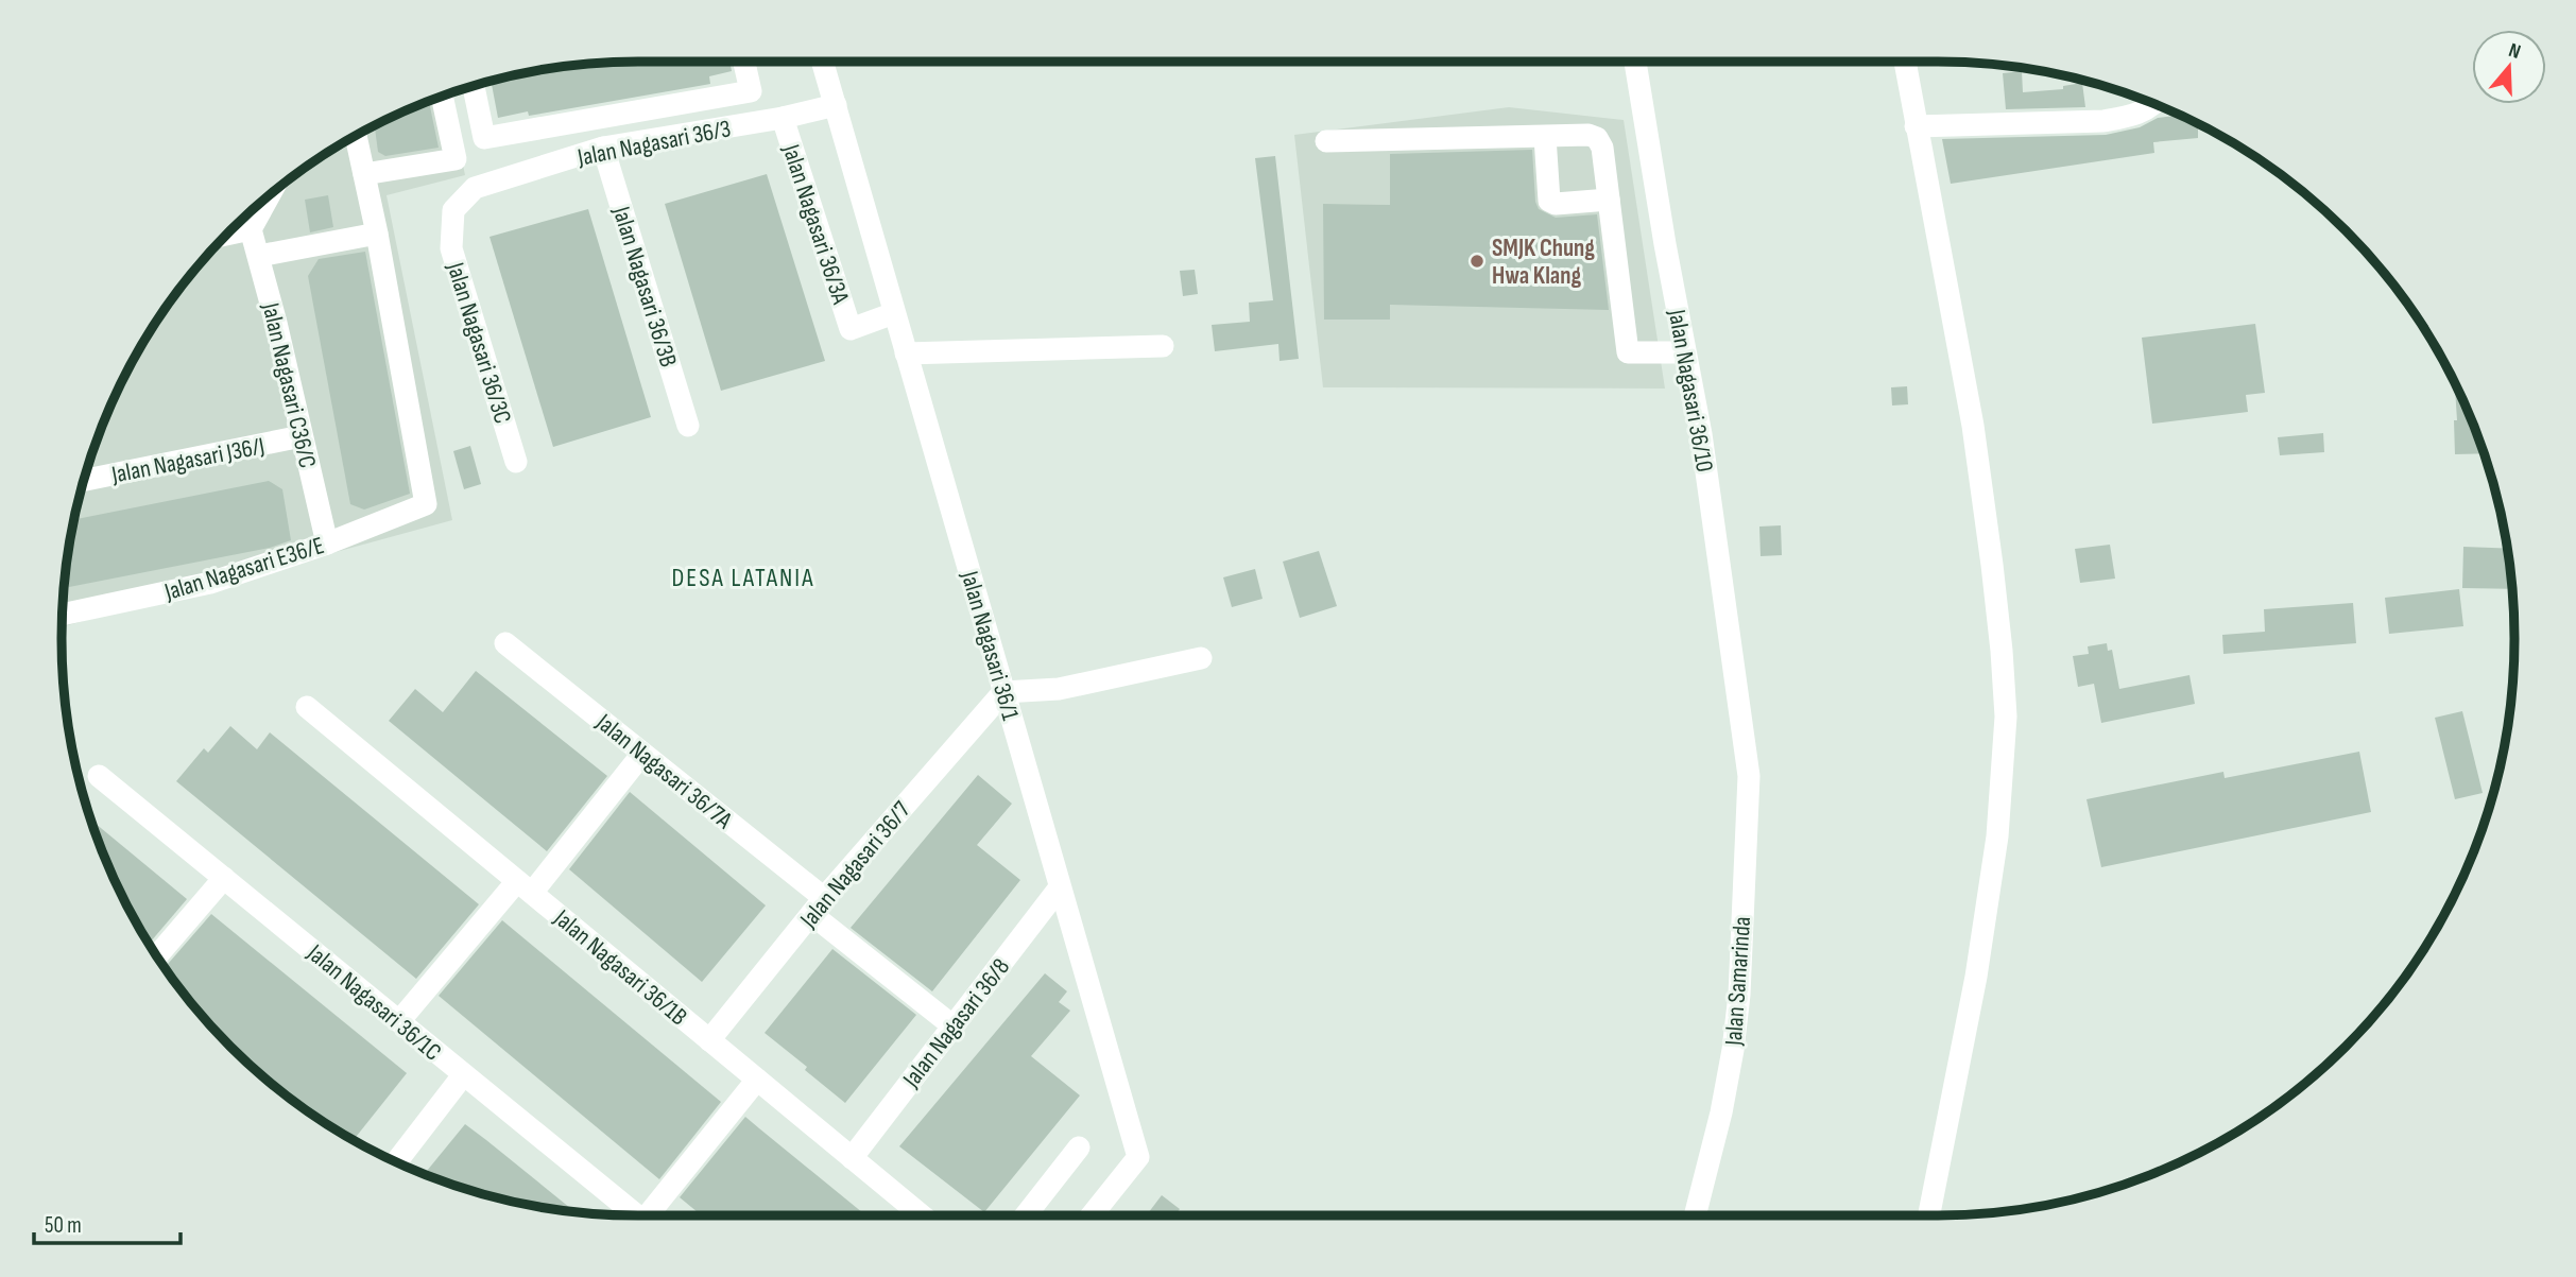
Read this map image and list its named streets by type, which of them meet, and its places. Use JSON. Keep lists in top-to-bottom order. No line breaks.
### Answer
{"streets":{"street":["Jalan Nagasari 36/3","Jalan Nagasari 36/3A","Jalan Nagasari 36/3B","Jalan Nagasari 36/3C","Jalan Nagasari C36/C","Jalan Nagasari 36/10","Jalan Nagasari J36/J","Jalan Nagasari E36/E","Jalan Nagasari 36/1","Jalan Nagasari 36/7A","Jalan Nagasari 36/7","Jalan Nagasari 36/1B","Jalan Samarinda","Jalan Nagasari 36/1C","Jalan Nagasari 36/8"]},"crossings":[["Jalan Nagasari 36/3","Jalan Nagasari 36/3A"],["Jalan Nagasari 36/3","Jalan Nagasari 36/3B"],["Jalan Nagasari 36/3","Jalan Nagasari 36/3C"],["Jalan Nagasari 36/3","Jalan Nagasari 36/1"],["Jalan Nagasari 36/3A","Jalan Nagasari 36/1"],["Jalan Nagasari C36/C","Jalan Nagasari J36/J"],["Jalan Nagasari C36/C","Jalan Nagasari E36/E"],["Jalan Nagasari 36/10","Jalan Samarinda"],["Jalan Nagasari 36/1","Jalan Nagasari 36/7"],["Jalan Nagasari 36/1","Jalan Nagasari 36/8"],["Jalan Nagasari 36/7A","Jalan Nagasari 36/7"],["Jalan Nagasari 36/7A","Jalan Nagasari 36/8"],["Jalan Nagasari 36/7","Jalan Nagasari 36/1B"],["Jalan Nagasari 36/1B","Jalan Nagasari 36/8"]],"districts":["DESA LATANIA"],"places":["SMJK Chung Hwa Klang"],"scale_bar":"50 m","north":"top"}
